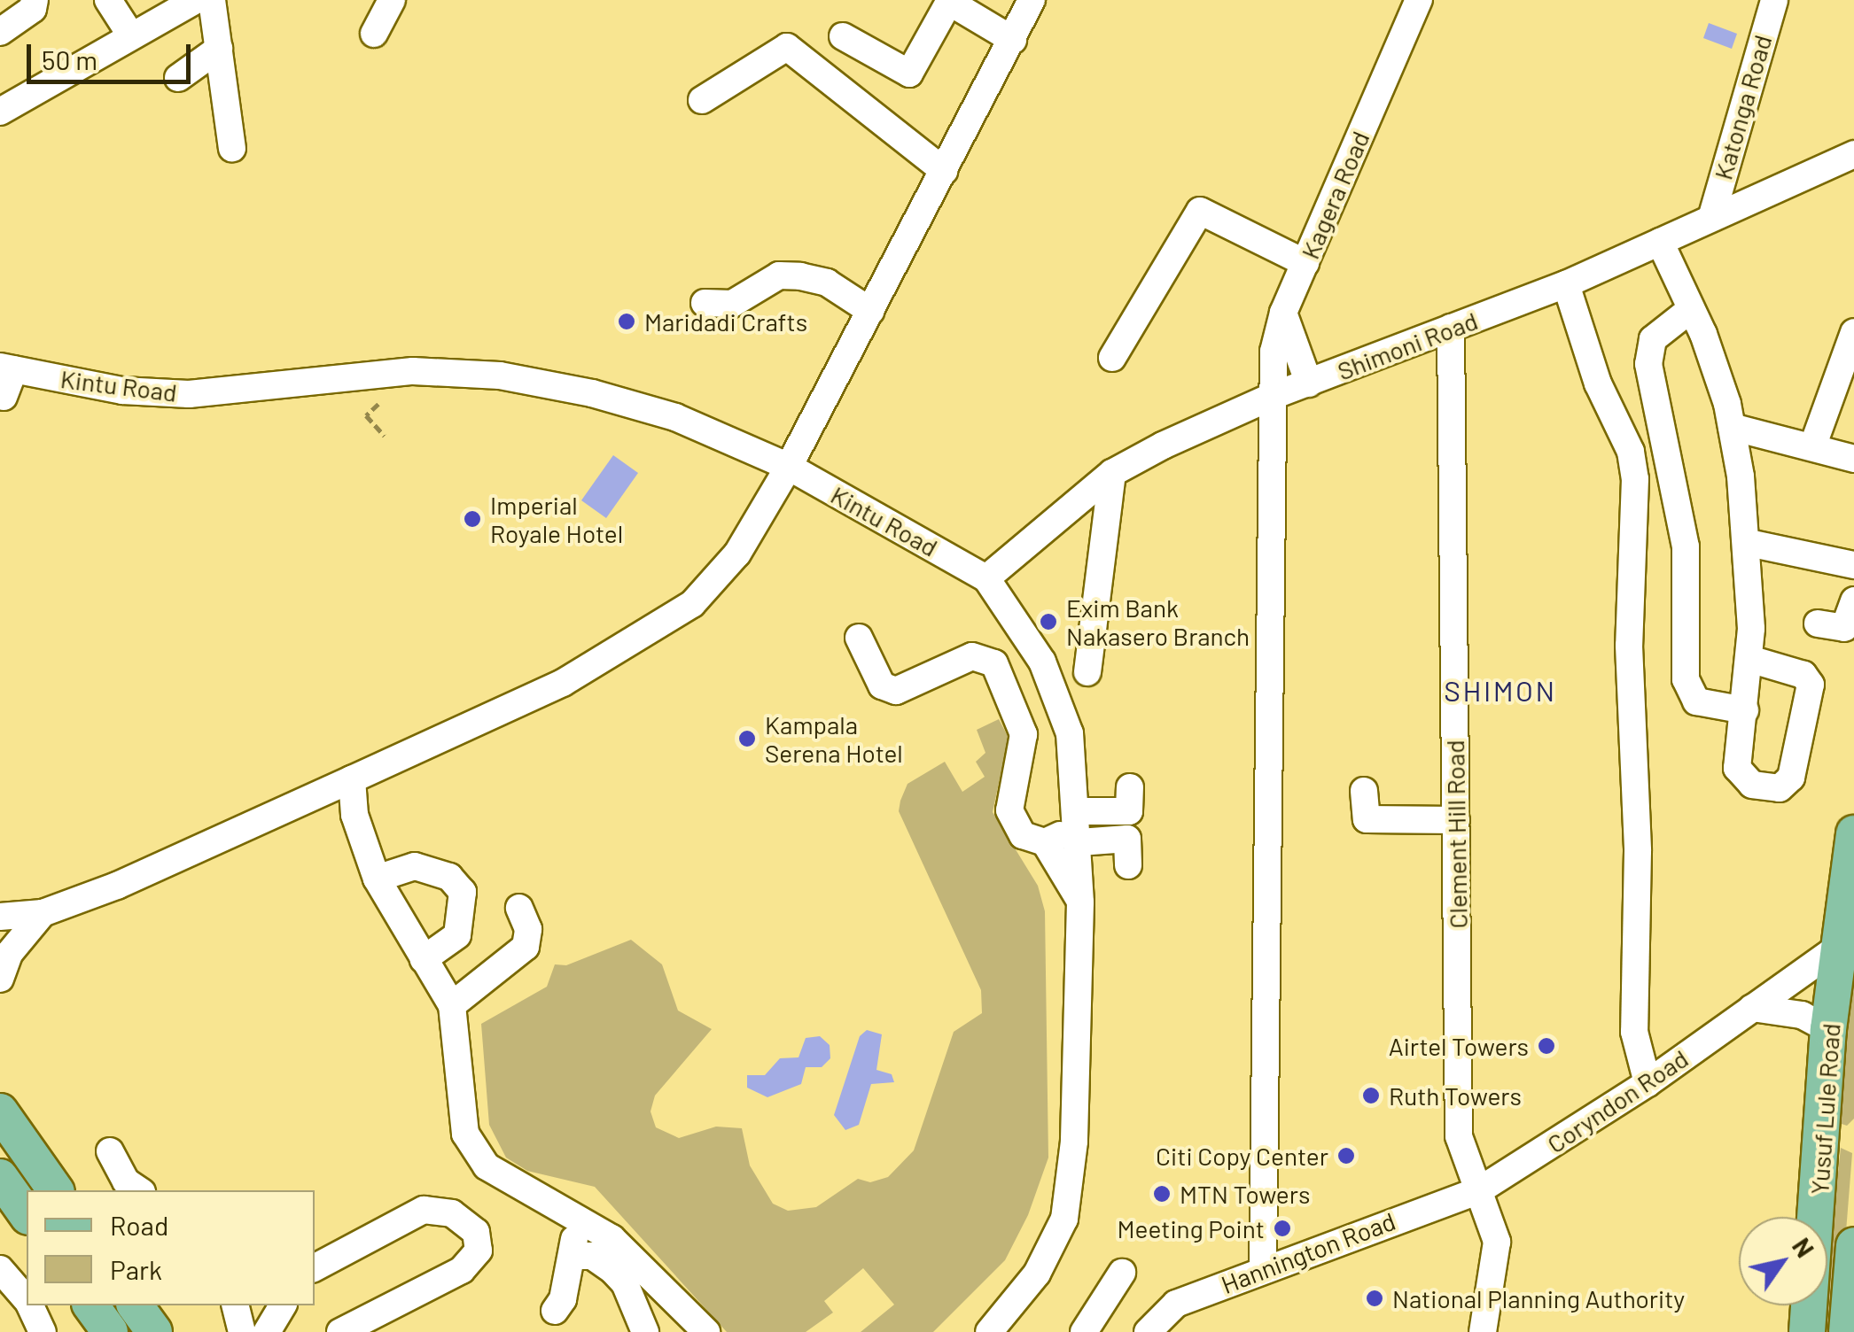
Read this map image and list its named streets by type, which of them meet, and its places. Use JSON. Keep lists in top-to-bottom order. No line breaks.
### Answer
{"streets":{"main road":["Yusuf Lule Road"],"street":["Katonga Road","Kagera Road","Shimoni Road","Kintu Road","Clement Hill Road","Coryndon Road","Hannington Road"]},"crossings":[["Katonga Road","Shimoni Road"],["Kagera Road","Shimoni Road"],["Kagera Road","Hannington Road"],["Shimoni Road","Kintu Road"],["Shimoni Road","Clement Hill Road"],["Clement Hill Road","Coryndon Road"],["Clement Hill Road","Hannington Road"],["Coryndon Road","Hannington Road"]],"districts":["SHIMON"],"places":["Maridadi Crafts","Imperial Royale Hotel","Exim Bank Nakasero Branch","Kampala Serena Hotel","Airtel Towers","Ruth Towers","Citi Copy Center","MTN Towers","Meeting Point","National Planning Authority"],"legend":["Road","Park"],"scale_bar":"50 m","north":"top right"}
